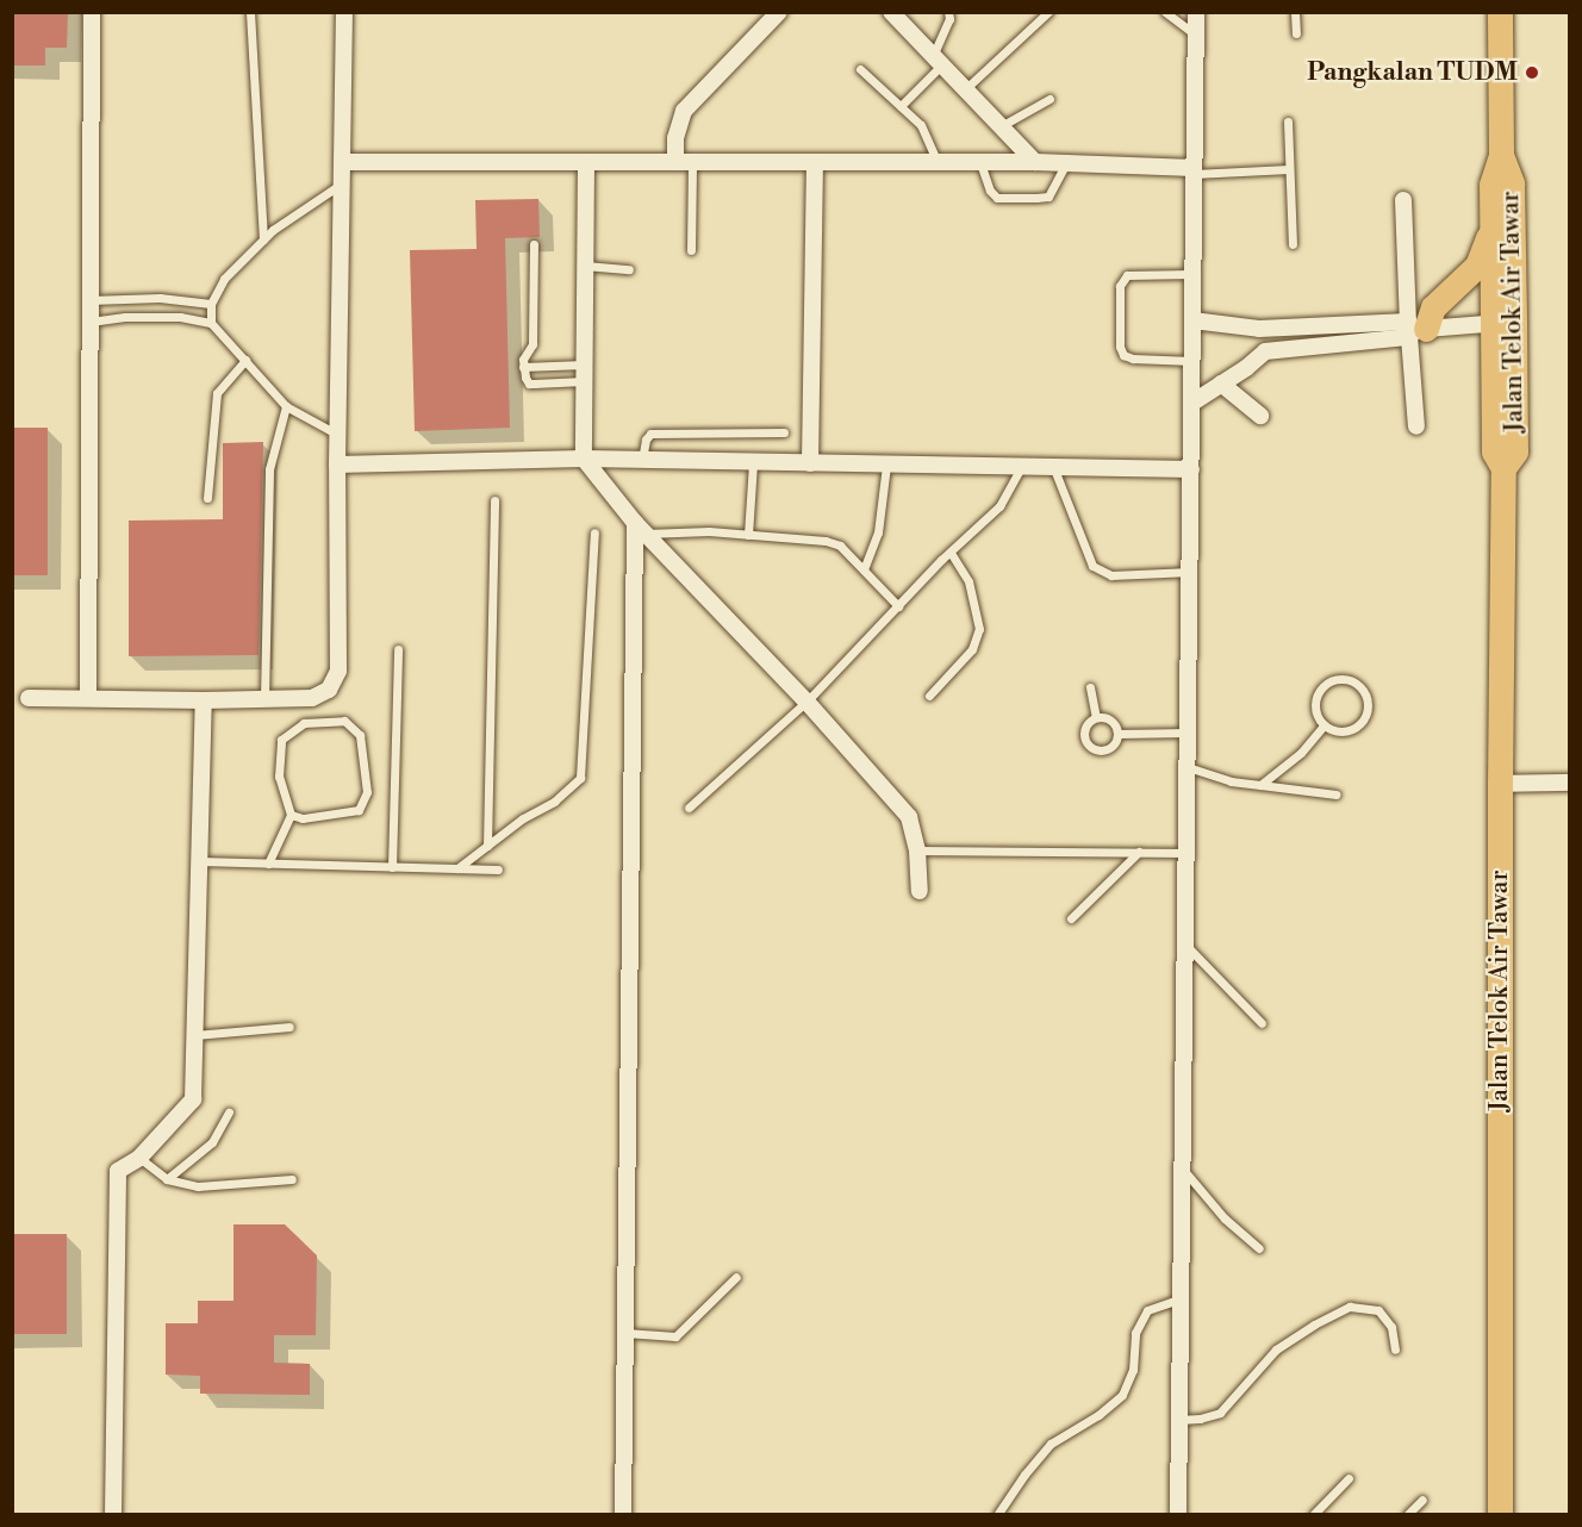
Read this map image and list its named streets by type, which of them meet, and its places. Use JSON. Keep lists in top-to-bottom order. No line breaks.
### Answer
{"streets":{"main road":["Jalan Telok Air Tawar"]},"places":["Pangkalan TUDM"]}
